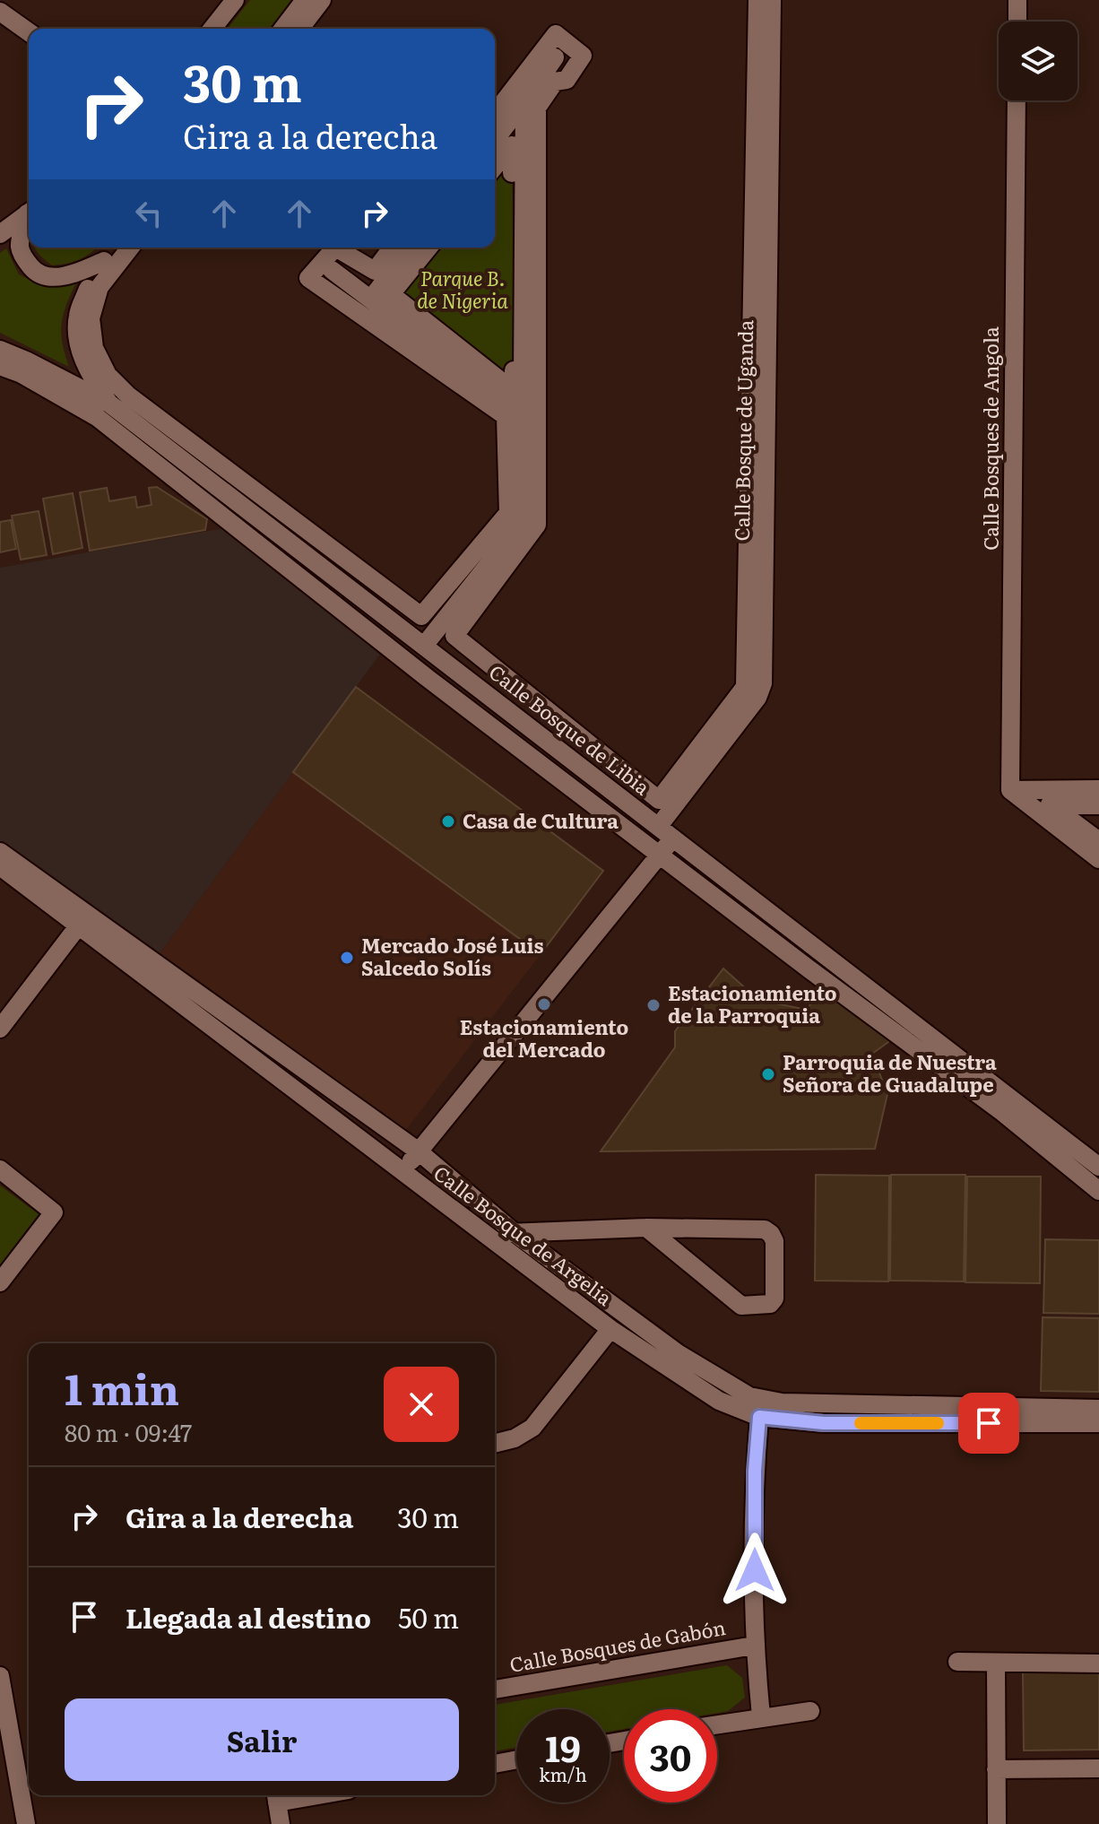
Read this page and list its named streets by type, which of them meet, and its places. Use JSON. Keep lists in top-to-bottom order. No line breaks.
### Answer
{"streets":{"street":["Calle Bosque de Uganda","Calle Bosques de Angola","Calle Bosque de Libia","Calle Bosque de Argelia","Calle Bosques de Gabón"]},"crossings":[["Calle Bosque de Uganda","Calle Bosque de Libia"]],"parks":["Parque B. de Nigeria"],"places":["Casa de Cultura","Mercado José Luis Salcedo Solís","Estacionamiento del Mercado","Estacionamiento de la Parroquia","Parroquia de Nuestra Señora de Guadalupe"],"page":{"turn":["30 m","Gira a la derecha"],"heading":["1 min","80 m · 09:47"],"list":[{"name":"Gira a la derecha","value":"30 m"},{"name":"Llegada al destino","value":"50 m"}],"buttons":"Salir","speed":"19 km/h","limit":"30"}}
